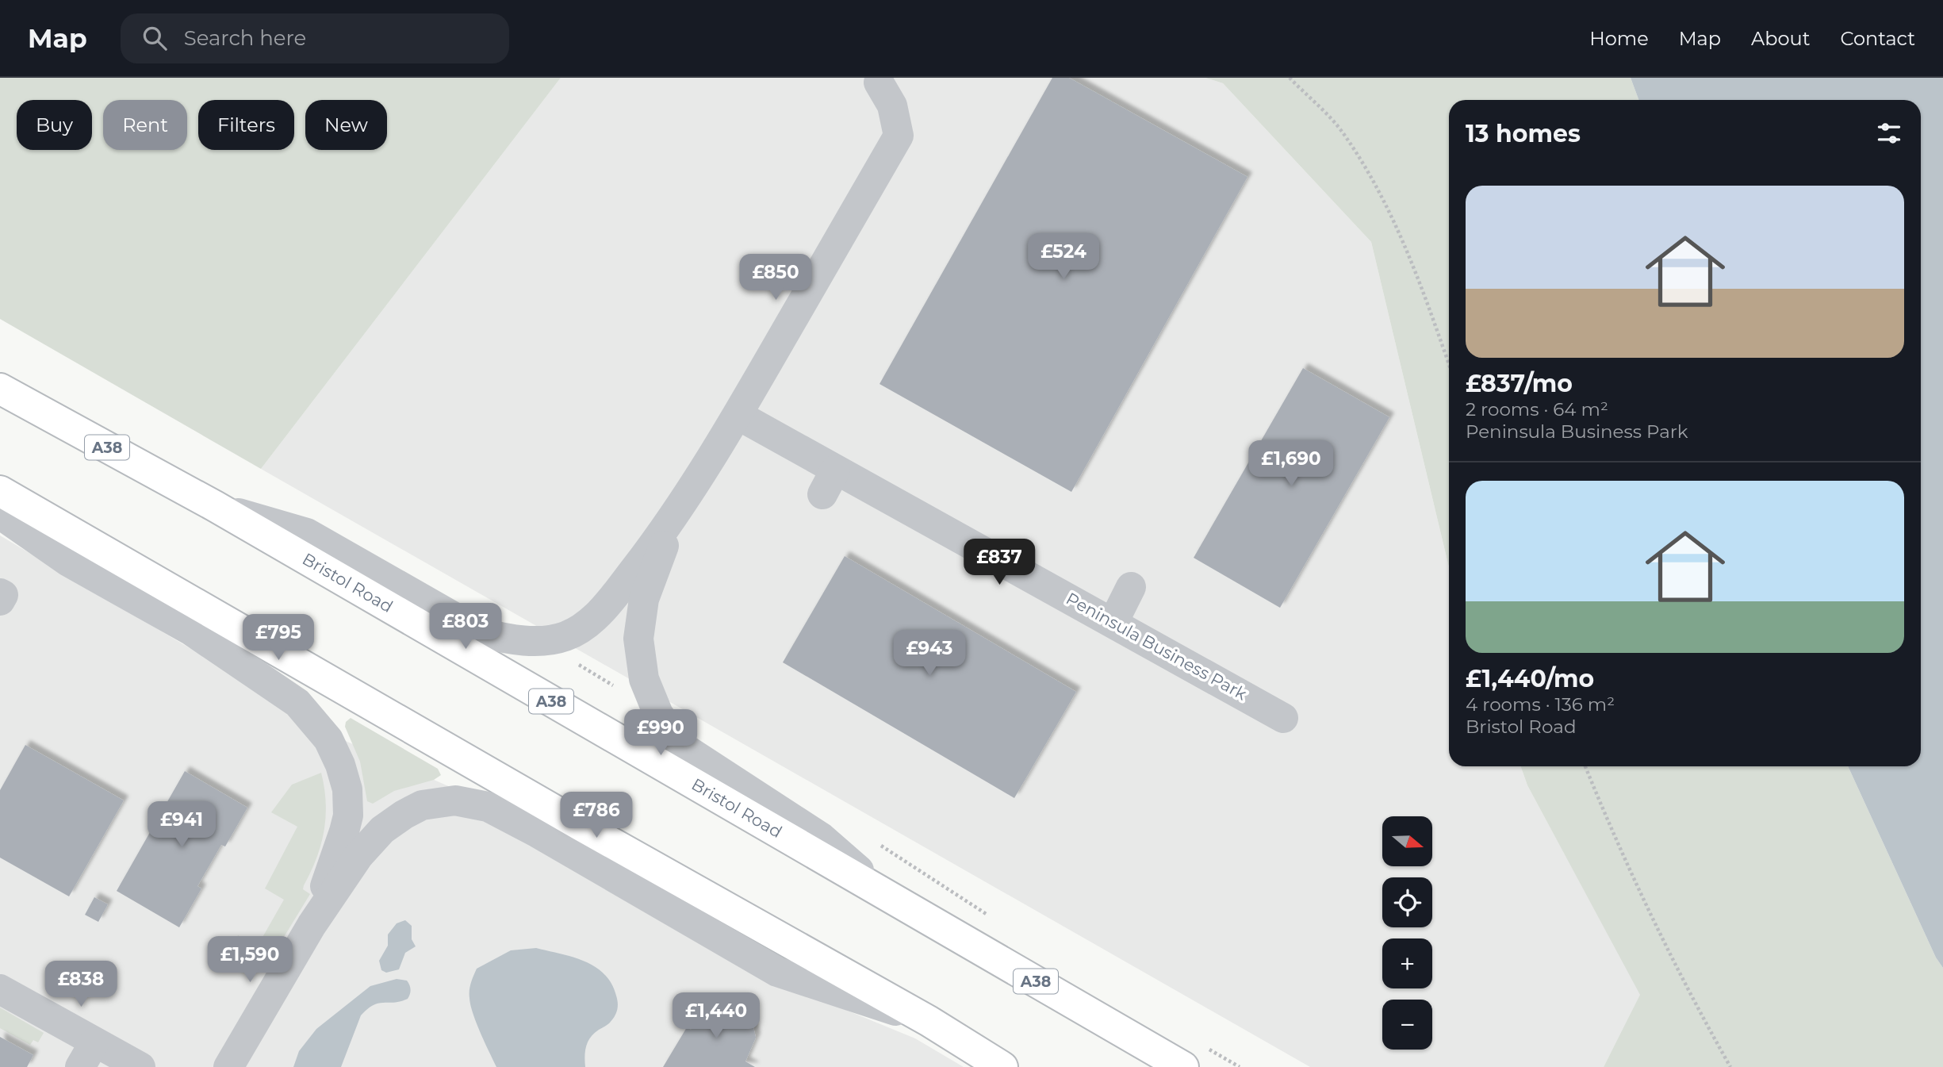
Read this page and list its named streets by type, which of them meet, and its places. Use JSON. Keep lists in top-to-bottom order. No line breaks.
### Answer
{"streets":{"main road":["A38","Bristol Road"],"street":["Peninsula Business Park"]},"north":"right","page":{"header":"Map","search":"Search here","nav":["Home","Map","About","Contact"],"chip":["Buy","Rent","Filters","New"],"heading":"13 homes","list":[{"name":"£837/mo","note":"2 rooms · 64 m² · Peninsula Business Park"},{"name":"£1,440/mo","note":"4 rooms · 136 m² · Bristol Road"}],"price":["£524","£850","£1,690","£837","£803","£795","£943","£990","£786","£941","£1,590","£838","£1,440"],"map_buttons":["+","−"]}}
